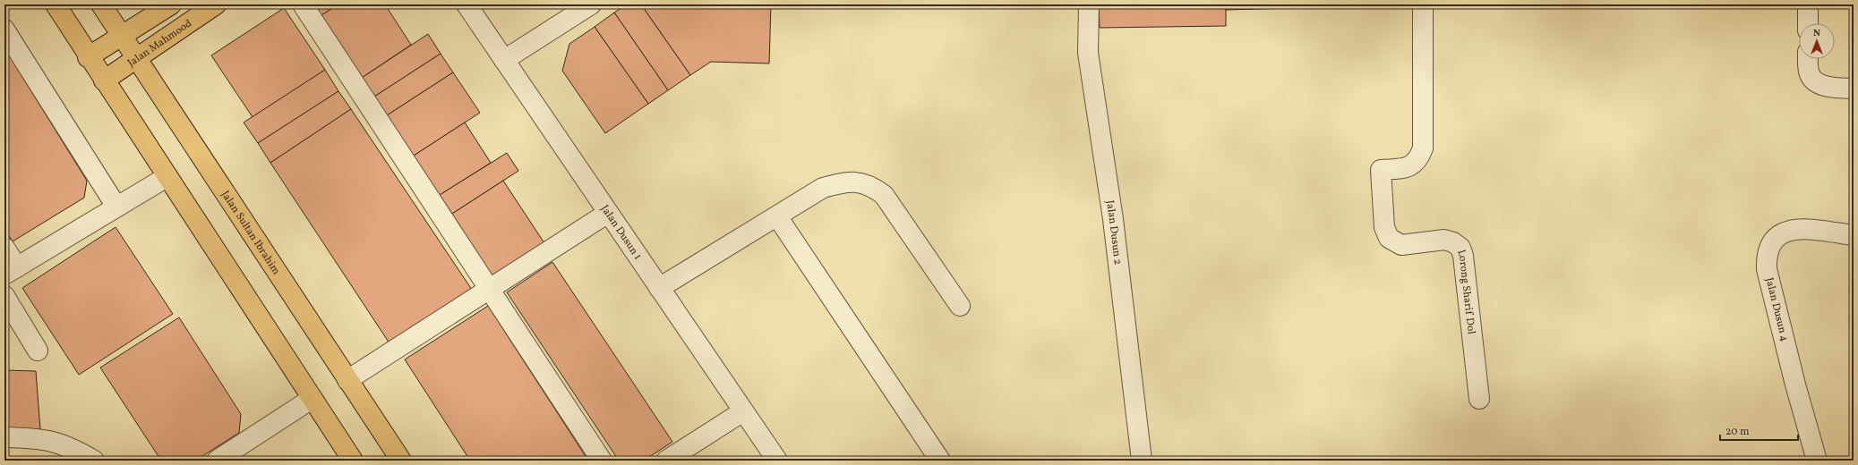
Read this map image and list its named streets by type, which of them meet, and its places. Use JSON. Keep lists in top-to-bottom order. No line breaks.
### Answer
{"streets":{"main road":["Jalan Mahmood","Jalan Sultan Ibrahim"],"street":["Jalan Dusun 1","Jalan Dusun 2","Lorong Sharif Dol","Jalan Dusun 4"]},"crossings":[["Jalan Mahmood","Jalan Sultan Ibrahim"]],"scale_bar":"20 m","north":"top"}
